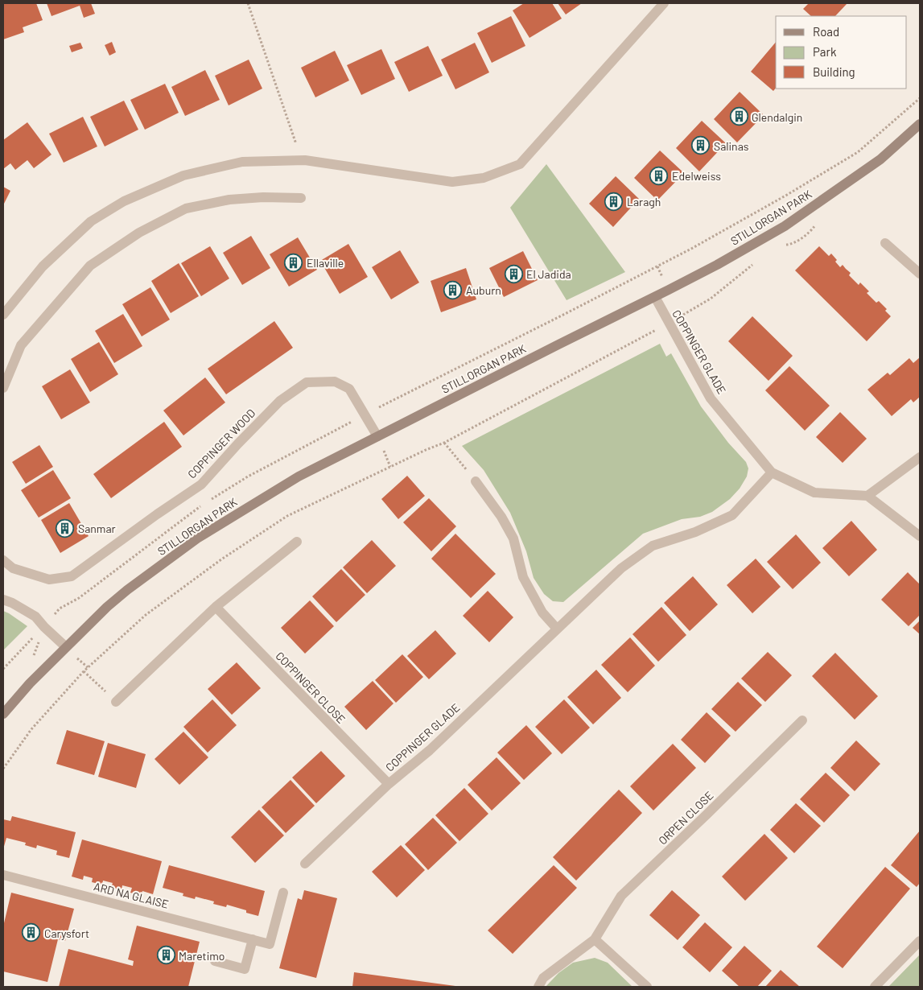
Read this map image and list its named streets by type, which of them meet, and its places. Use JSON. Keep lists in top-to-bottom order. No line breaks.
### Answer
{"streets":{"main road":["STILLORGAN PARK"],"street":["COPPINGER GLADE","COPPINGER WOOD","COPPINGER CLOSE","ORPEN CLOSE","ARD NA GLAISE"]},"crossings":[["STILLORGAN PARK","COPPINGER GLADE"],["STILLORGAN PARK","COPPINGER WOOD"],["COPPINGER GLADE","COPPINGER CLOSE"]],"places":{"building":["Glendalgin","Salinas","Edelweiss","Laragh","Ellaville","El Jadida","Auburn","Sanmar","Carysfort","Maretimo"]},"legend":["Road","Park","Building"]}
